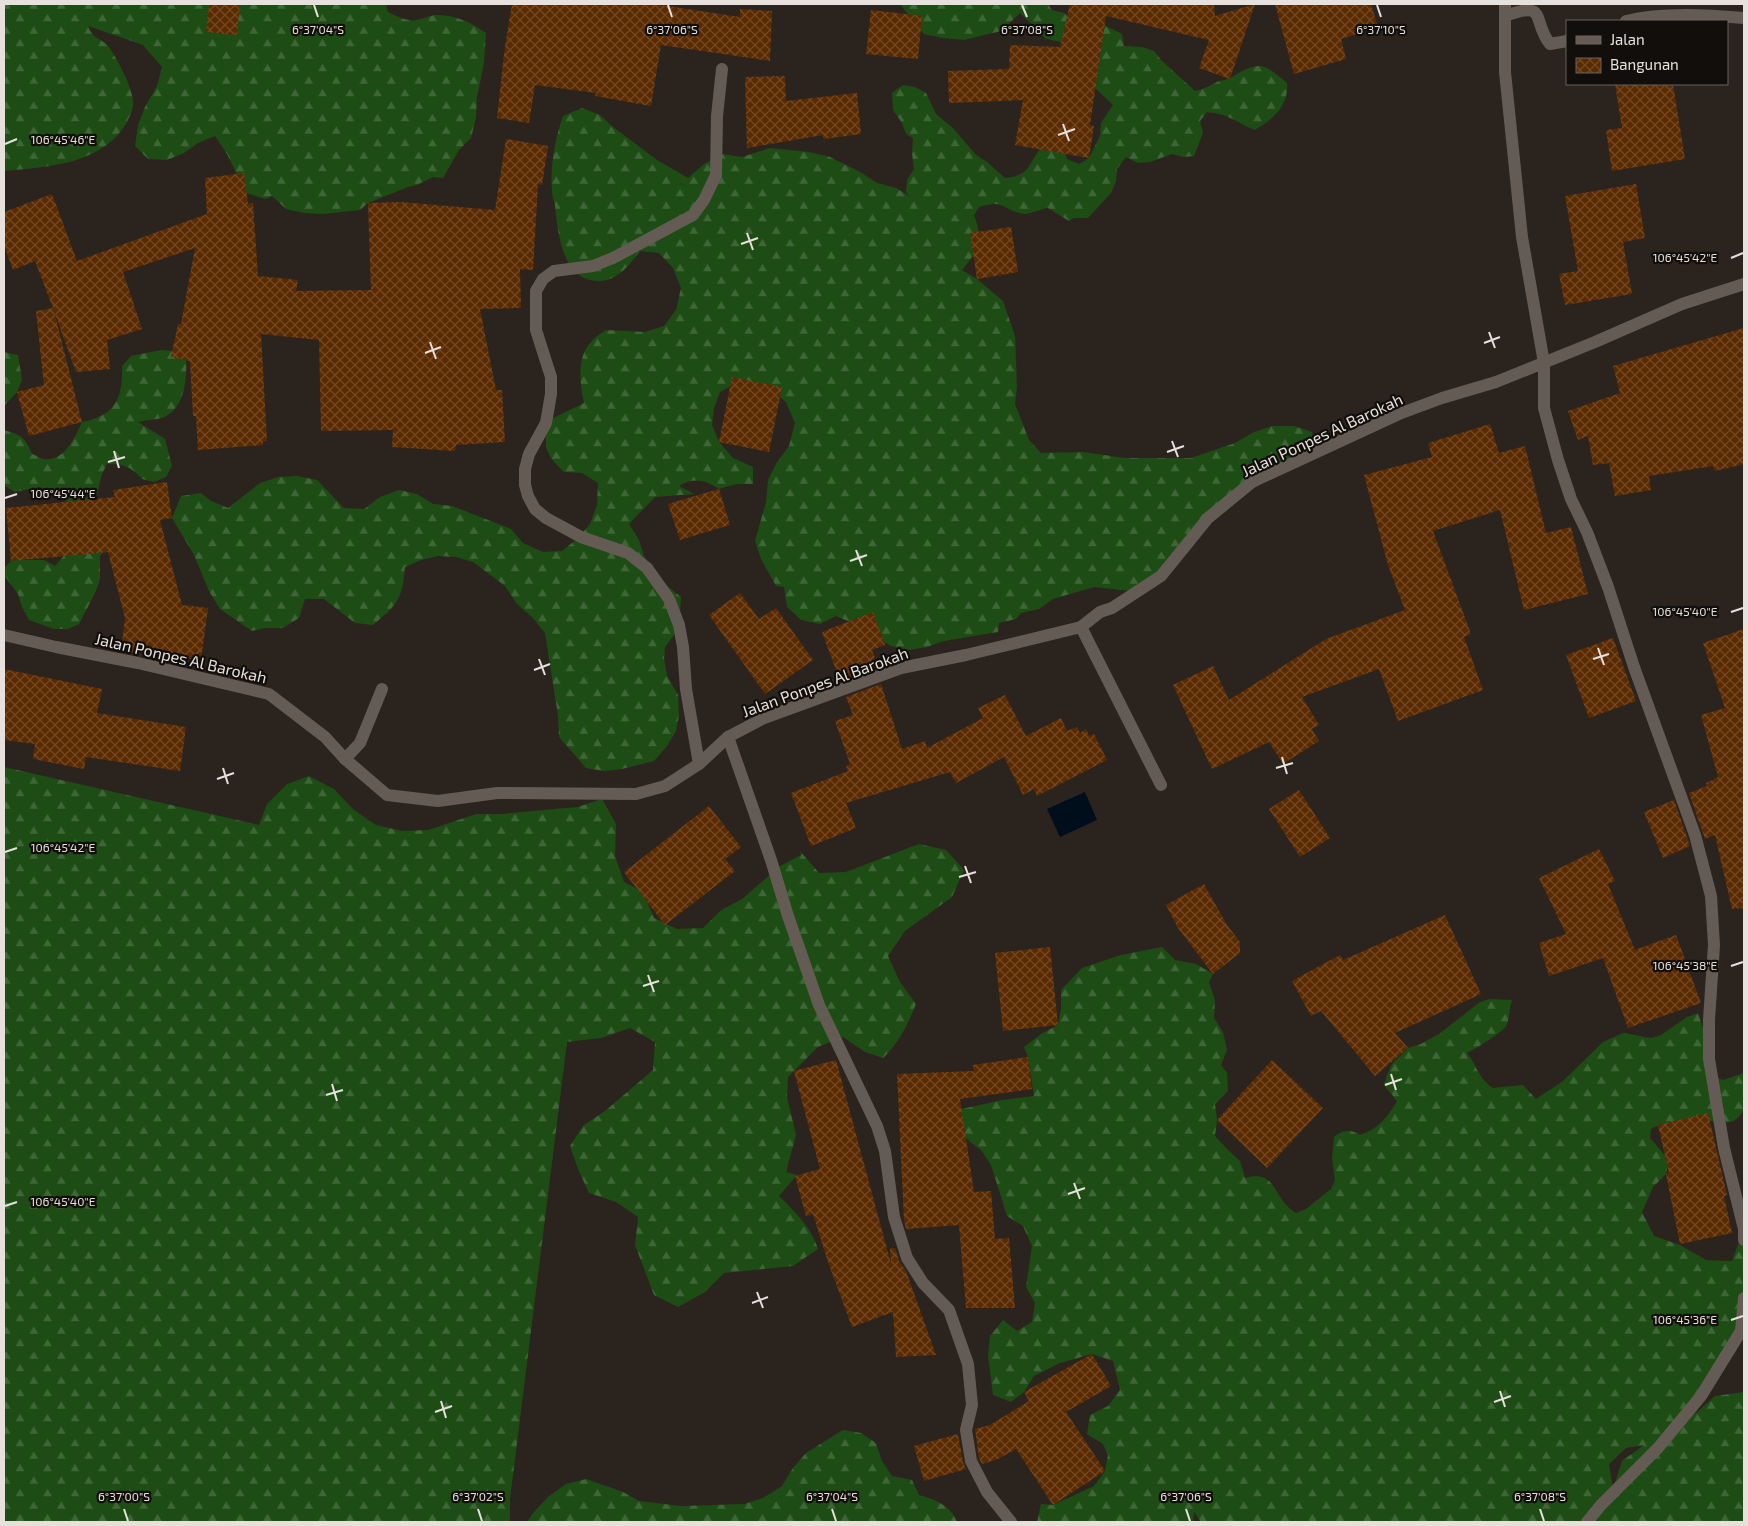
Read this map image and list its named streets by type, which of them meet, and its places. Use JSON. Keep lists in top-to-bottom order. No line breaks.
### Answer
{"streets":{"street":["Jalan Ponpes Al Barokah"]},"legend":["Jalan","Bangunan"],"coordinates":["6°37'10\"S","6°37'04\"S","6°37'06\"S","6°37'08\"S","106°45'46\"E","106°45'42\"E","106°45'44\"E","106°45'40\"E","106°45'38\"E","106°45'36\"E","6°37'00\"S","6°37'02\"S"]}
